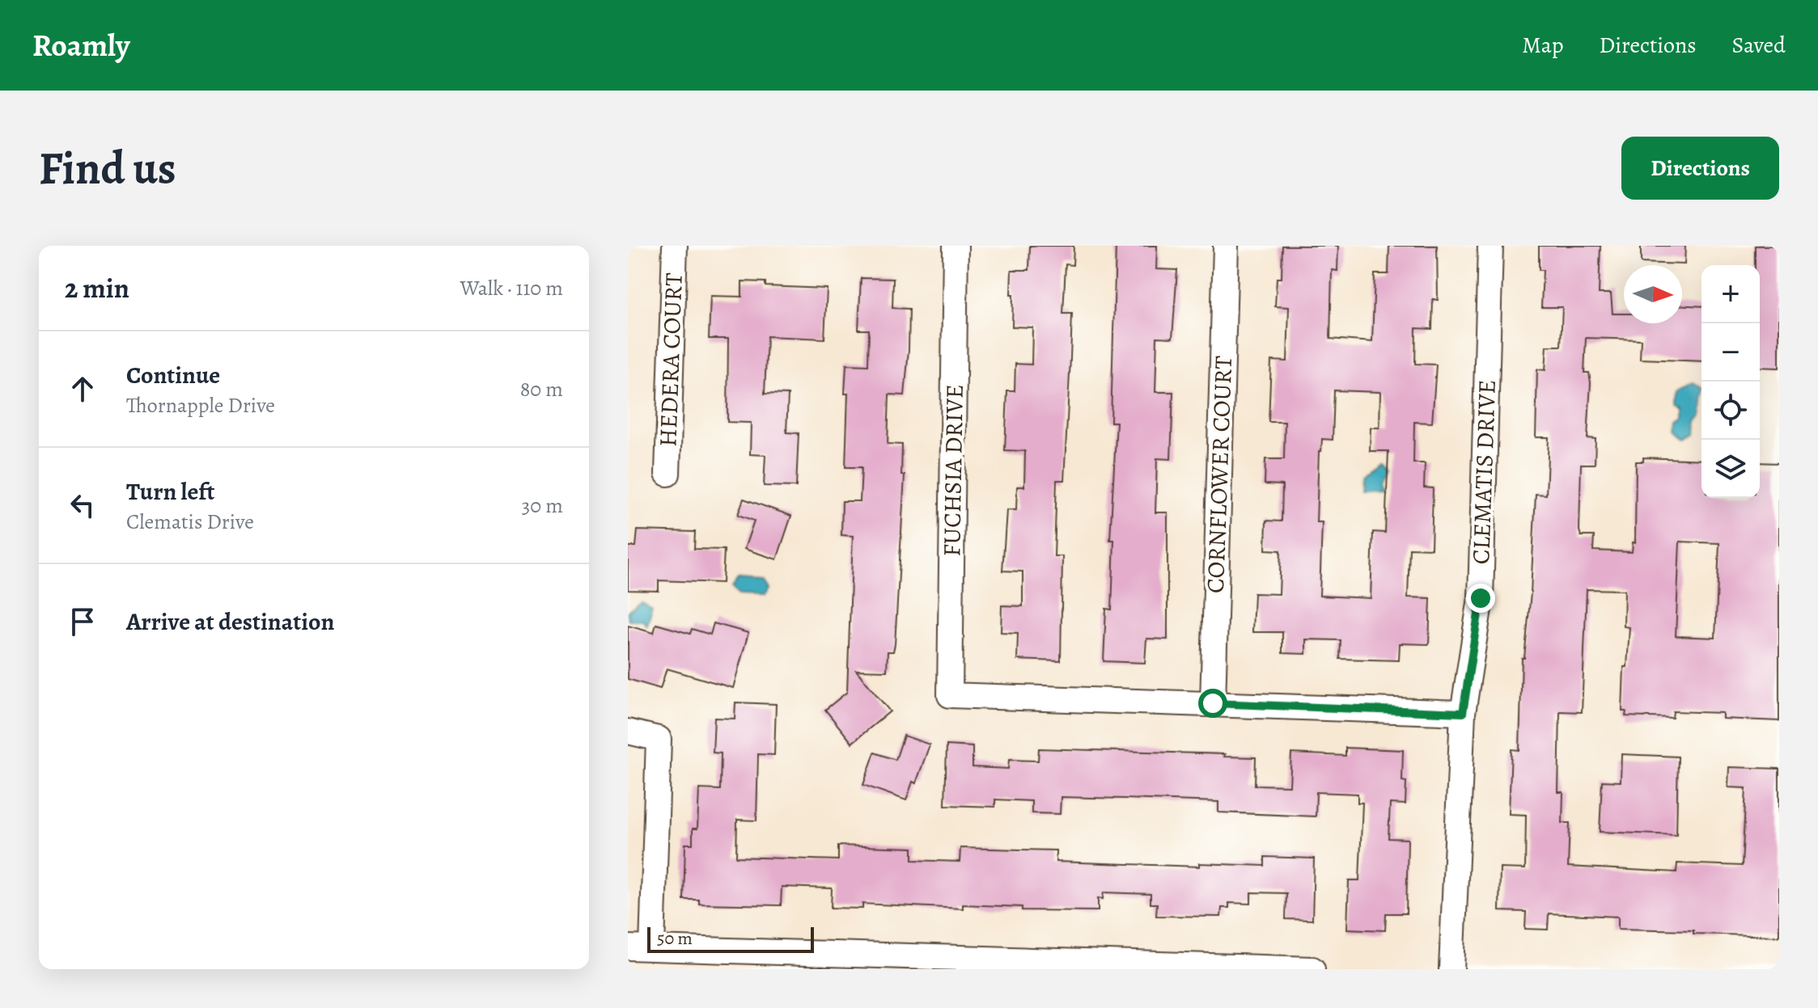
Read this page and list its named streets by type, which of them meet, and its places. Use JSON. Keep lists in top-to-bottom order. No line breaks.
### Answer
{"streets":{"street":["HEDERA COURT","FUCHSIA DRIVE","CLEMATIS DRIVE","CORNFLOWER COURT"]},"crossings":[["FUCHSIA DRIVE","CORNFLOWER COURT"]],"scale_bar":"50 m","north":"right","page":{"header":"Roamly","nav":["Map","Directions","Saved"],"buttons":"Directions","title":"Find us","heading":["2 min","Walk · 110 m"],"map_buttons":["+","−"],"list":[["Continue","Thornapple Drive","80 m"],["Turn left","Clematis Drive","30 m"],"Arrive at destination"],"scale":"50 m"}}
